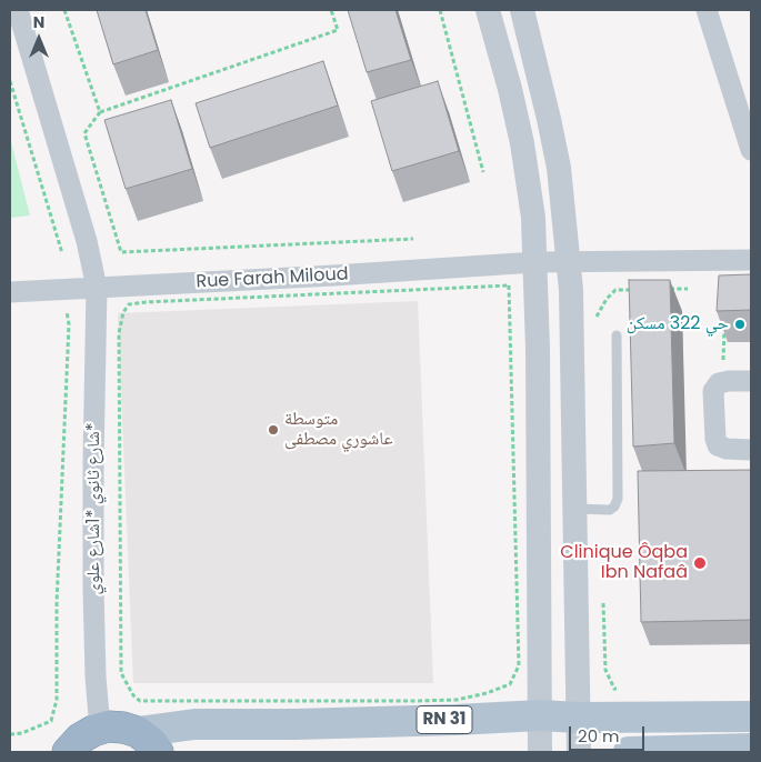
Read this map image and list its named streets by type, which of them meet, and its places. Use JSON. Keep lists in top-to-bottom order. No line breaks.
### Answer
{"streets":{"main road":["RN 31"],"street":["Rue Farah Miloud","شارع ثانوي *1شارع علوي*"]},"crossings":[["Rue Farah Miloud","شارع ثانوي *1شارع علوي*"]],"places":["حي 322 مسكن","متوسطة عاشوري مصطفى","Clinique Ôqba Ibn Nafaâ"],"scale_bar":"20 m","north":"top"}
